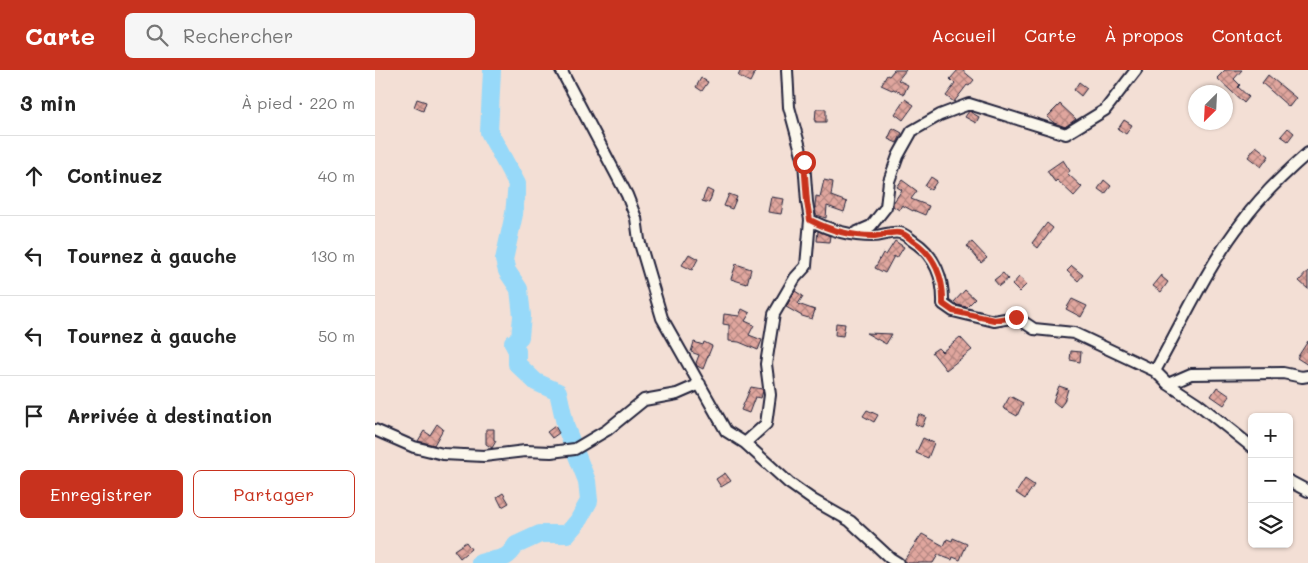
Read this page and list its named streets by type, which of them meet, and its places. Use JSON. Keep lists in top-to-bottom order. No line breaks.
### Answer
{"north":"bottom left","page":{"header":"Carte","search":"Rechercher","nav":["Accueil","Carte","À propos","Contact"],"heading":["3 min","À pied · 220 m"],"list":[["Continuez","40 m"],["Tournez à gauche","130 m"],["Tournez à gauche","50 m"],"Arrivée à destination"],"map_buttons":["+","−"],"buttons":["Enregistrer","Partager"]}}
